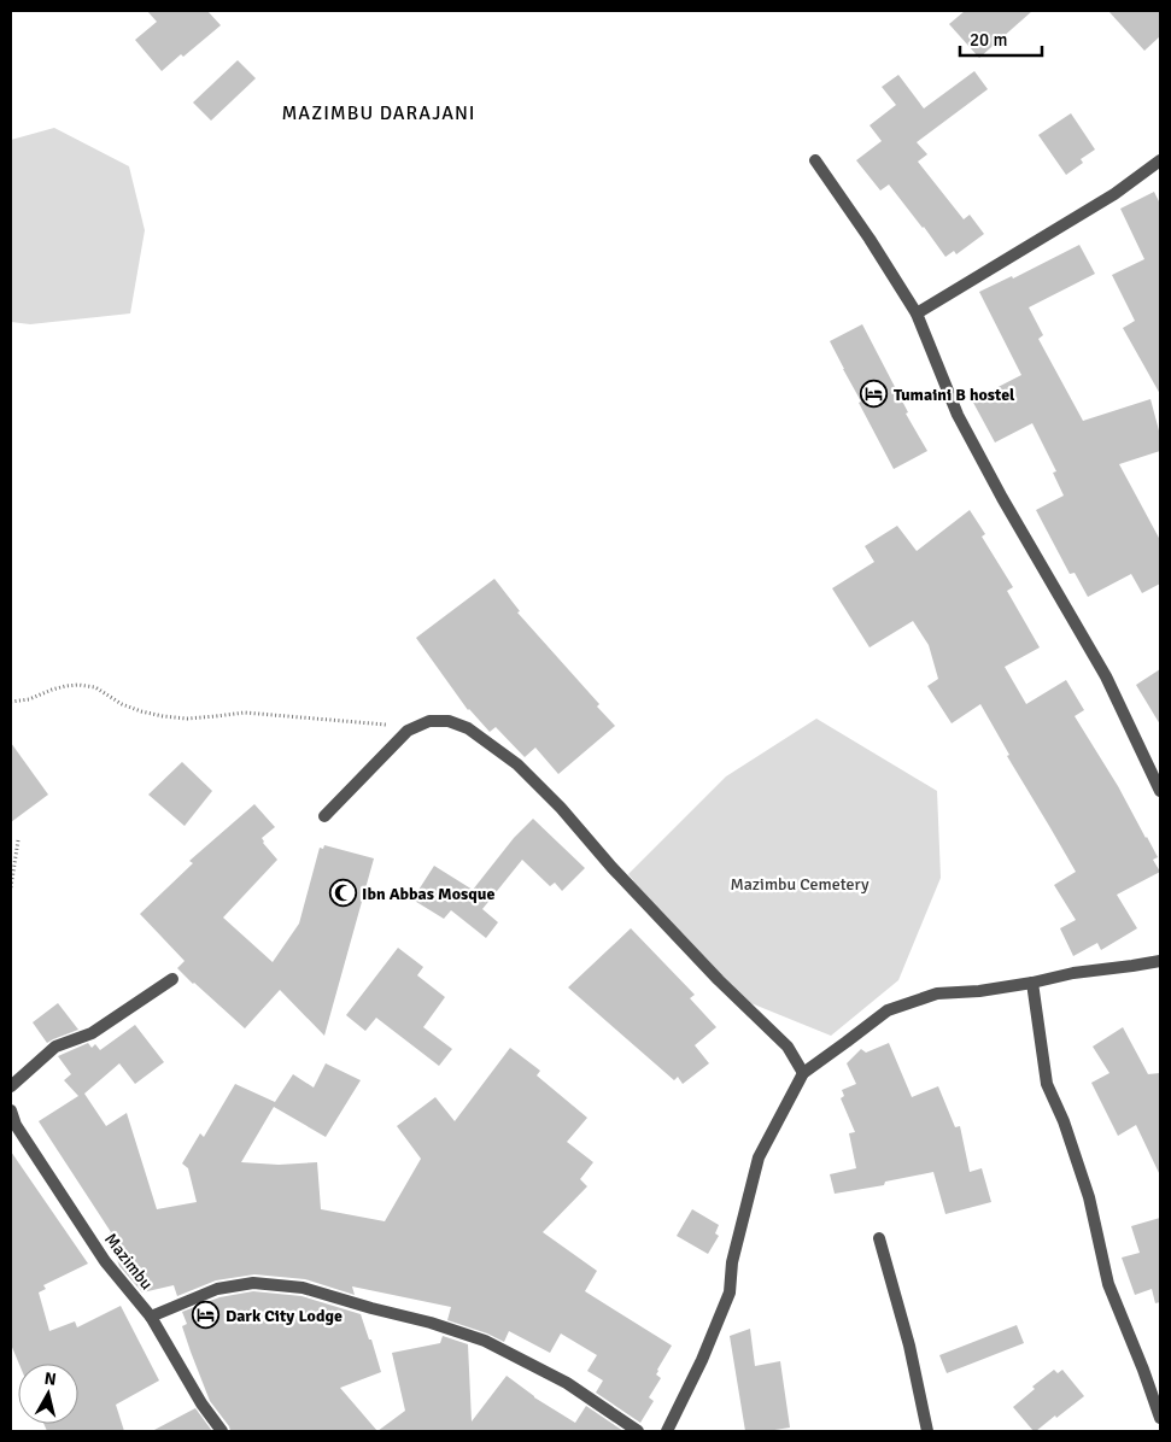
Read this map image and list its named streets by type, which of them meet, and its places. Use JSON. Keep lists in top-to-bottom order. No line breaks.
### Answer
{"streets":{"street":["Mazimbu"]},"districts":["MAZIMBU DARAJANI"],"parks":["Mazimbu Cemetery"],"places":{"hotel":["Tumaini B hostel","Dark City Lodge"],"mosque":["Ibn Abbas Mosque"]},"scale_bar":"20 m","north":"top"}
